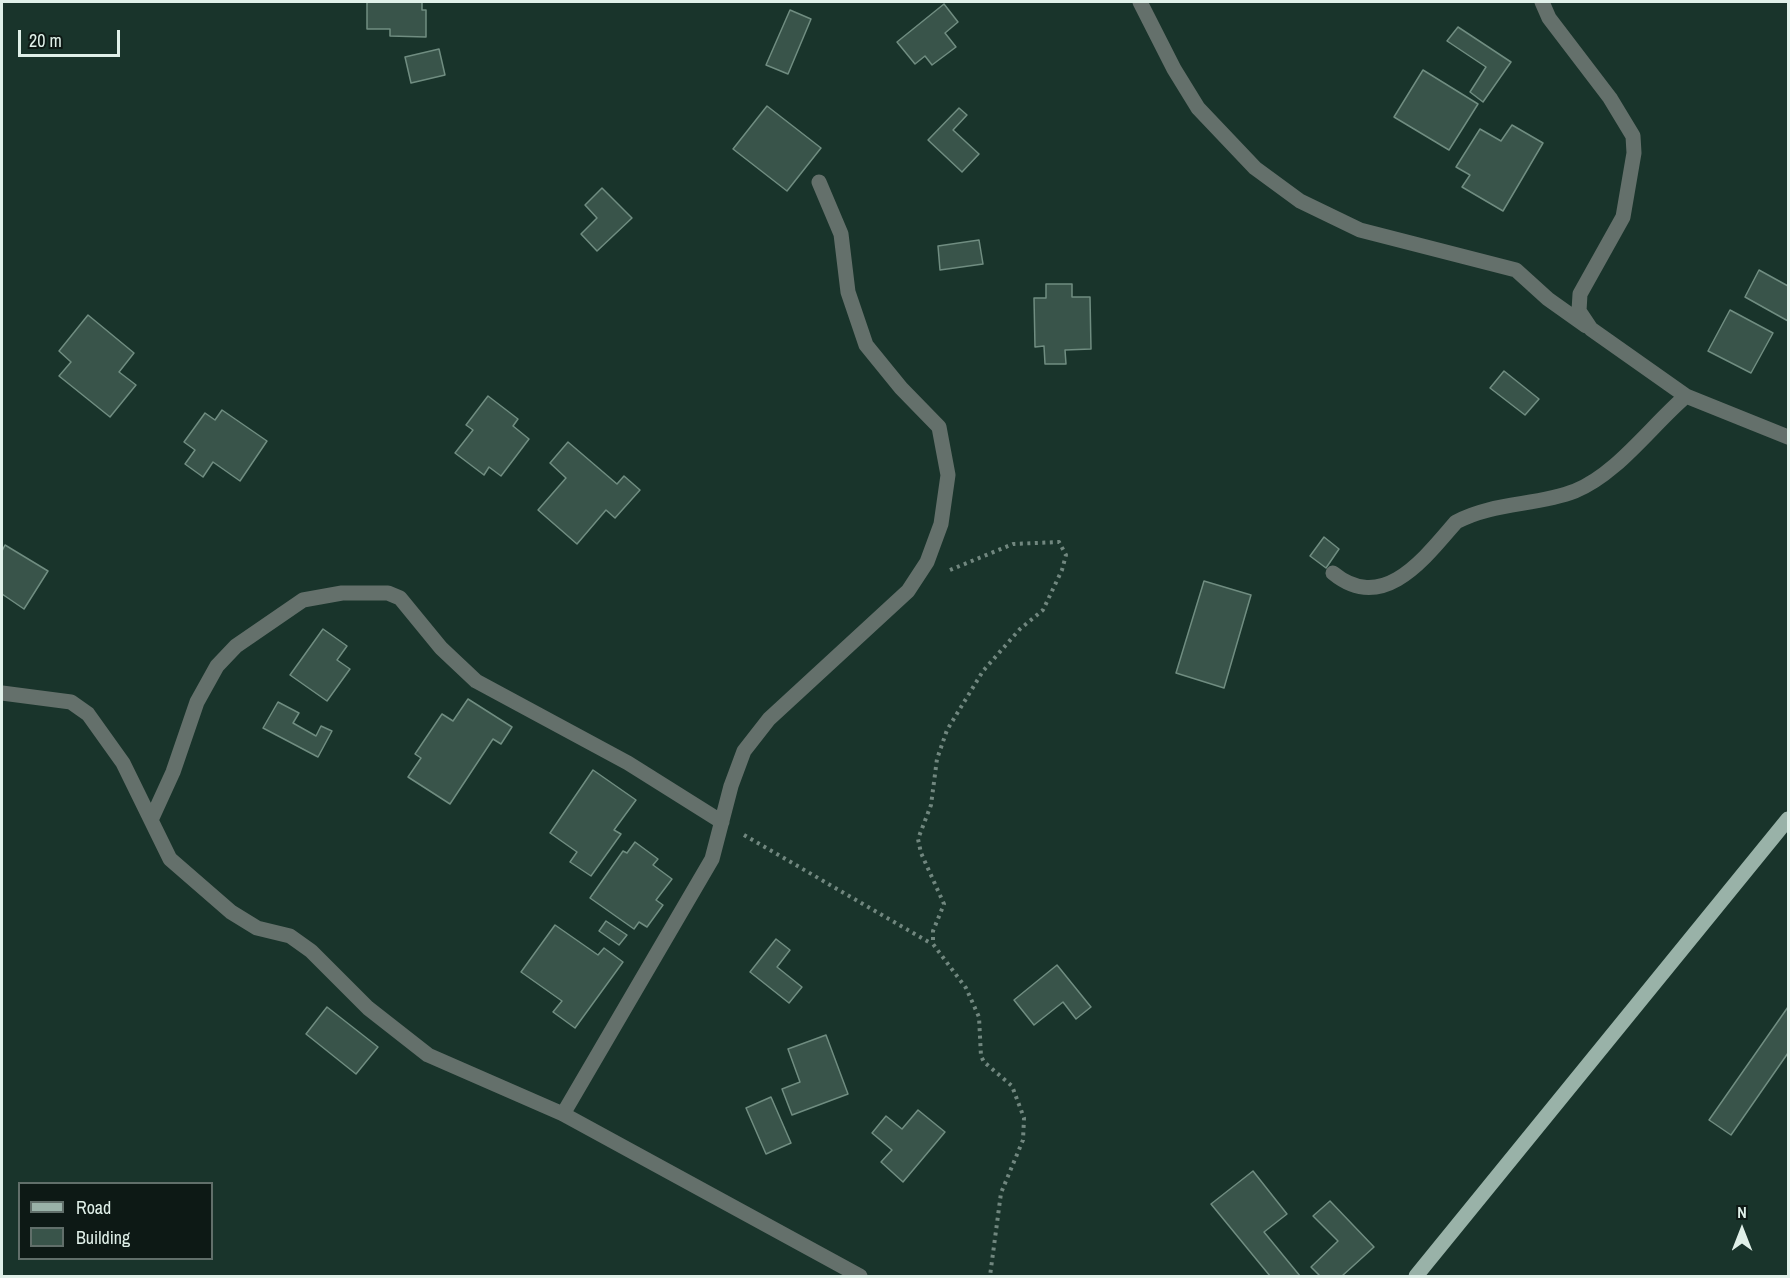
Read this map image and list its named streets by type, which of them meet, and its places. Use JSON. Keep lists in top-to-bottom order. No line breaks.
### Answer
{"legend":["Road","Building"],"scale_bar":"20 m","north":"top"}
